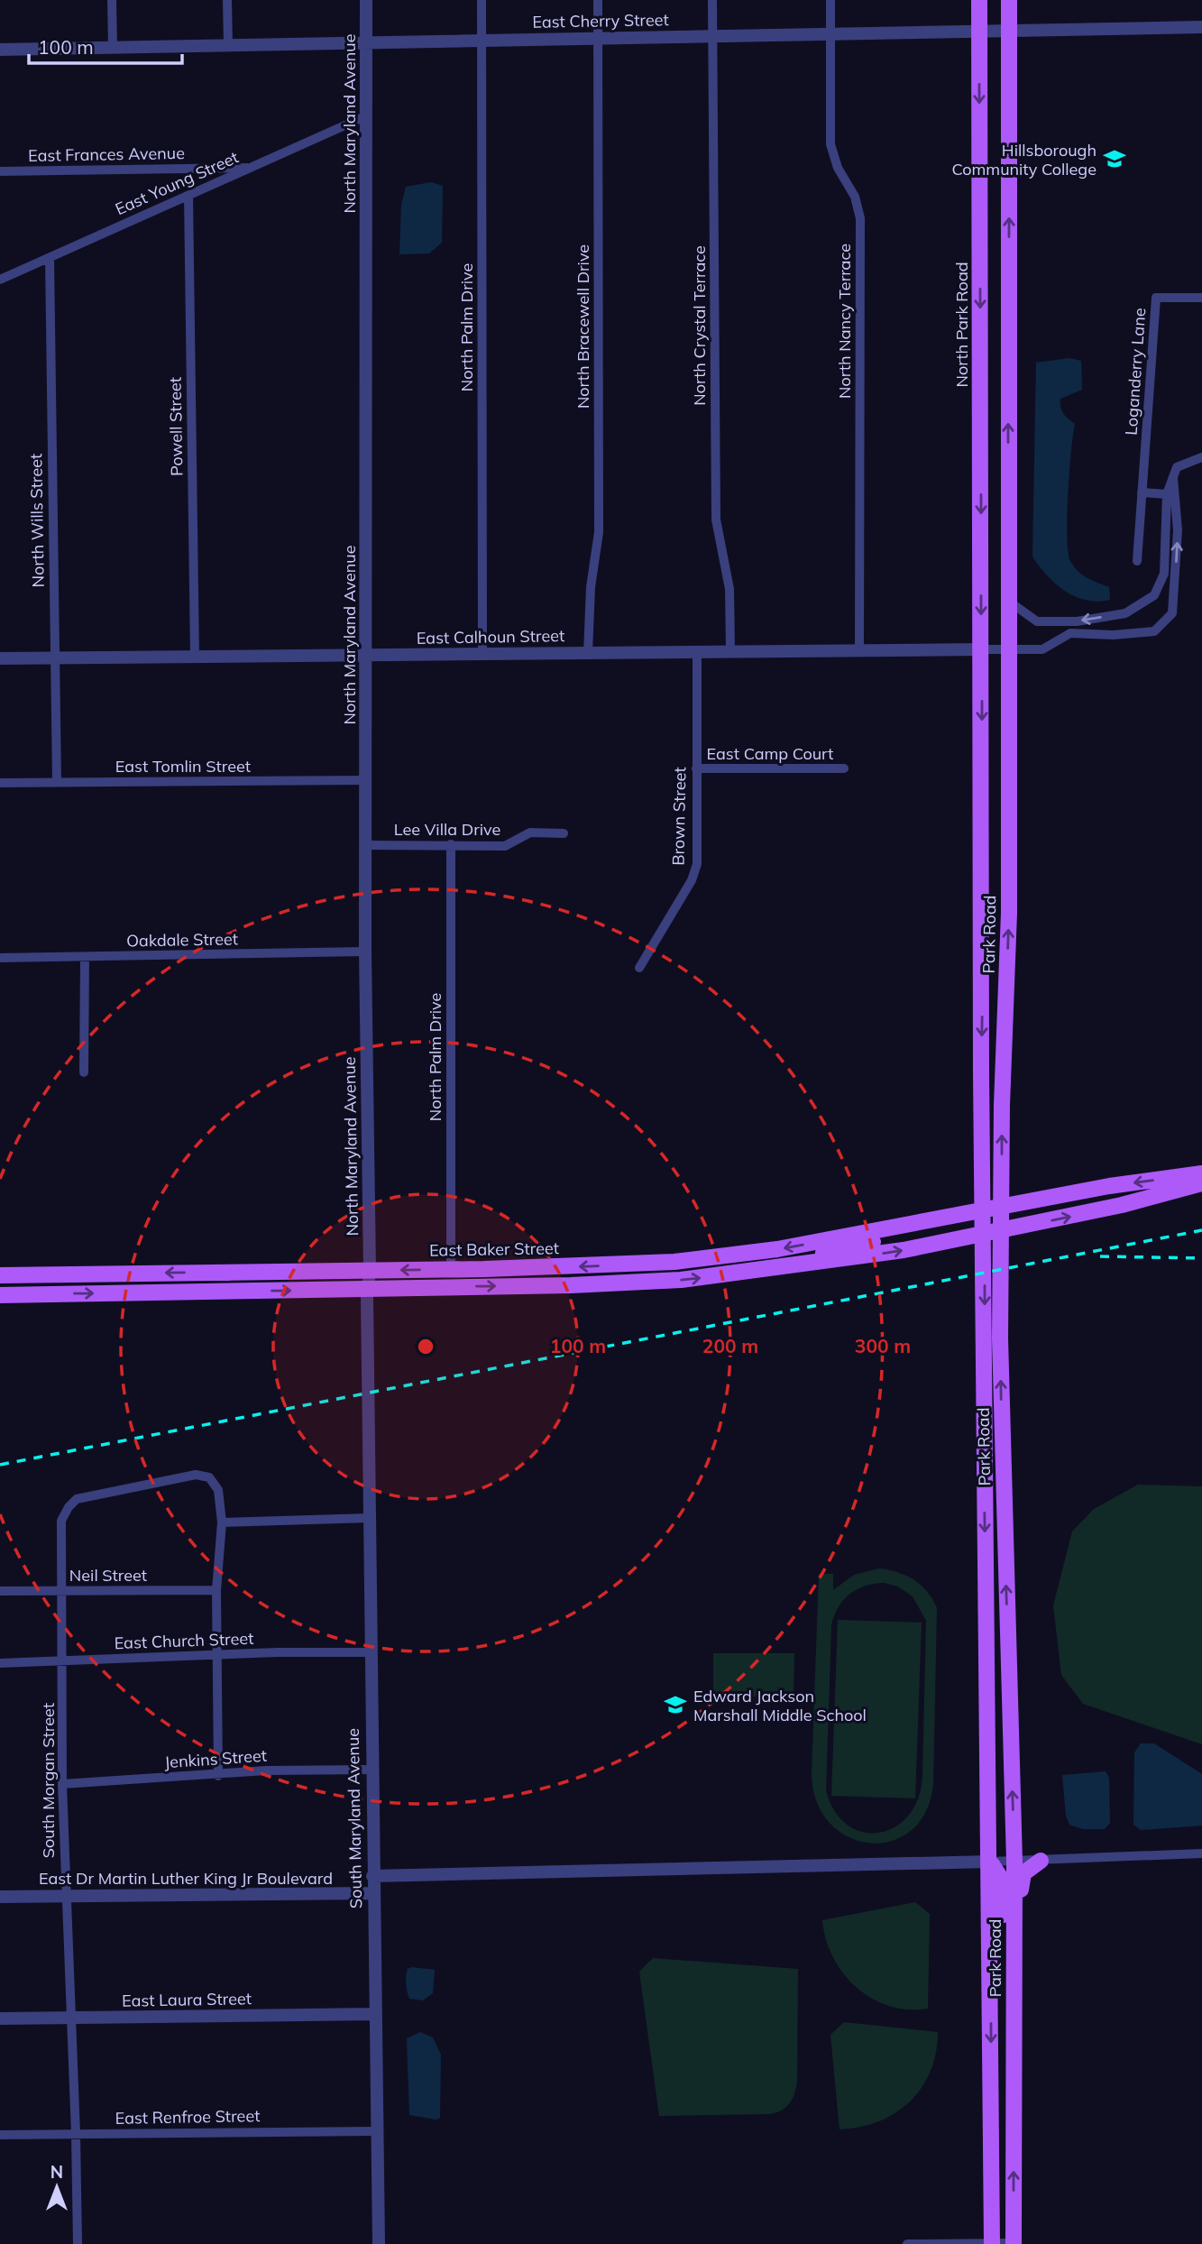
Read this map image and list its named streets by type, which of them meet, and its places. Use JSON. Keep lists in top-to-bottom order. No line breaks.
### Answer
{"streets":{"main road":["North Park Road","Park Road","East Baker Street"],"street":["East Cherry Street","North Maryland Avenue","East Frances Avenue","East Young Street","North Nancy Terrace","North Crystal Terrace","North Bracewell Drive","North Palm Drive","Loganderry Lane","Powell Street","North Wills Street","East Calhoun Street","East Camp Court","East Tomlin Street","Brown Street","Lee Villa Drive","Oakdale Street","Neil Street","East Church Street","Jenkins Street","South Morgan Street","South Maryland Avenue","East Dr Martin Luther King Jr Boulevard","East Laura Street","East Renfroe Street"]},"crossings":[["East Cherry Street","North Maryland Avenue"],["East Cherry Street","North Nancy Terrace"],["East Cherry Street","North Park Road"],["East Cherry Street","North Crystal Terrace"],["East Cherry Street","North Bracewell Drive"],["East Cherry Street","North Palm Drive"],["North Maryland Avenue","East Young Street"],["North Maryland Avenue","East Calhoun Street"],["North Maryland Avenue","East Tomlin Street"],["North Maryland Avenue","Lee Villa Drive"],["North Maryland Avenue","Oakdale Street"],["North Maryland Avenue","East Baker Street"],["North Maryland Avenue","South Maryland Avenue"],["East Frances Avenue","East Young Street"],["East Young Street","Powell Street"],["East Young Street","North Wills Street"],["North Nancy Terrace","East Calhoun Street"],["North Park Road","East Calhoun Street"],["North Park Road","Park Road"],["North Crystal Terrace","East Calhoun Street"],["North Bracewell Drive","East Calhoun Street"],["North Palm Drive","East Calhoun Street"],["North Palm Drive","Lee Villa Drive"],["North Palm Drive","East Baker Street"],["Powell Street","East Calhoun Street"],["North Wills Street","East Calhoun Street"],["North Wills Street","East Tomlin Street"],["East Calhoun Street","Brown Street"],["East Calhoun Street","Park Road"],["East Camp Court","Brown Street"],["Park Road","East Baker Street"],["Neil Street","South Morgan Street"],["East Church Street","South Morgan Street"],["East Church Street","South Maryland Avenue"],["Jenkins Street","South Morgan Street"],["Jenkins Street","South Maryland Avenue"],["South Morgan Street","East Dr Martin Luther King Jr Boulevard"],["South Morgan Street","East Laura Street"],["South Morgan Street","East Renfroe Street"],["South Maryland Avenue","East Dr Martin Luther King Jr Boulevard"],["South Maryland Avenue","East Laura Street"],["South Maryland Avenue","East Renfroe Street"]],"places":{"school or university":["Hillsborough Community College","Edward Jackson Marshall Middle School"]},"scale_bar":"100 m","north":"top","rings":["100 m","200 m","300 m"]}
